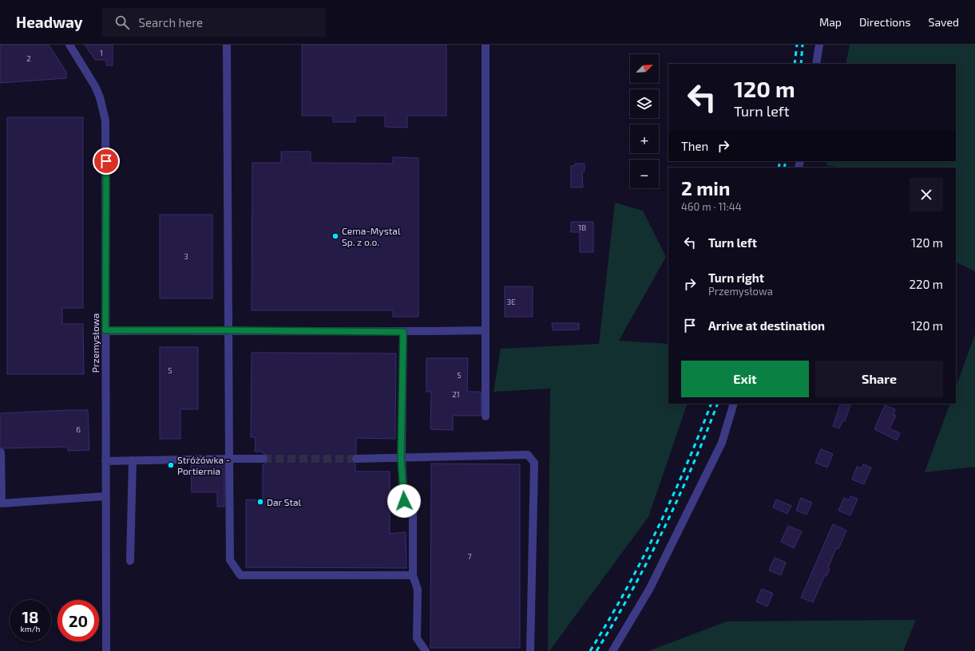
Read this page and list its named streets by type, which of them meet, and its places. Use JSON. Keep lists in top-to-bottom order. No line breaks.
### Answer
{"streets":{"street":["Przemysłowa"]},"places":["Cema-Mystal Sp. z o.o.","Stróżówka - Portiernia","Dar Stal"],"house_numbers":["1","2","1B","3","3E","5","5","21","6","7"],"north":"top right","page":{"header":"Headway","search":"Search here","nav":["Map","Directions","Saved"],"map_buttons":["+","−"],"turn":["120 m","Turn left"],"then":"Then","heading":["2 min","460 m · 11:44"],"list":[{"name":"Turn left","value":"120 m"},{"name":"Turn right","note":"Przemysłowa","value":"220 m"},{"name":"Arrive at destination","value":"120 m"}],"buttons":["Exit","Share"],"speed":"18 km/h","limit":"20"}}
